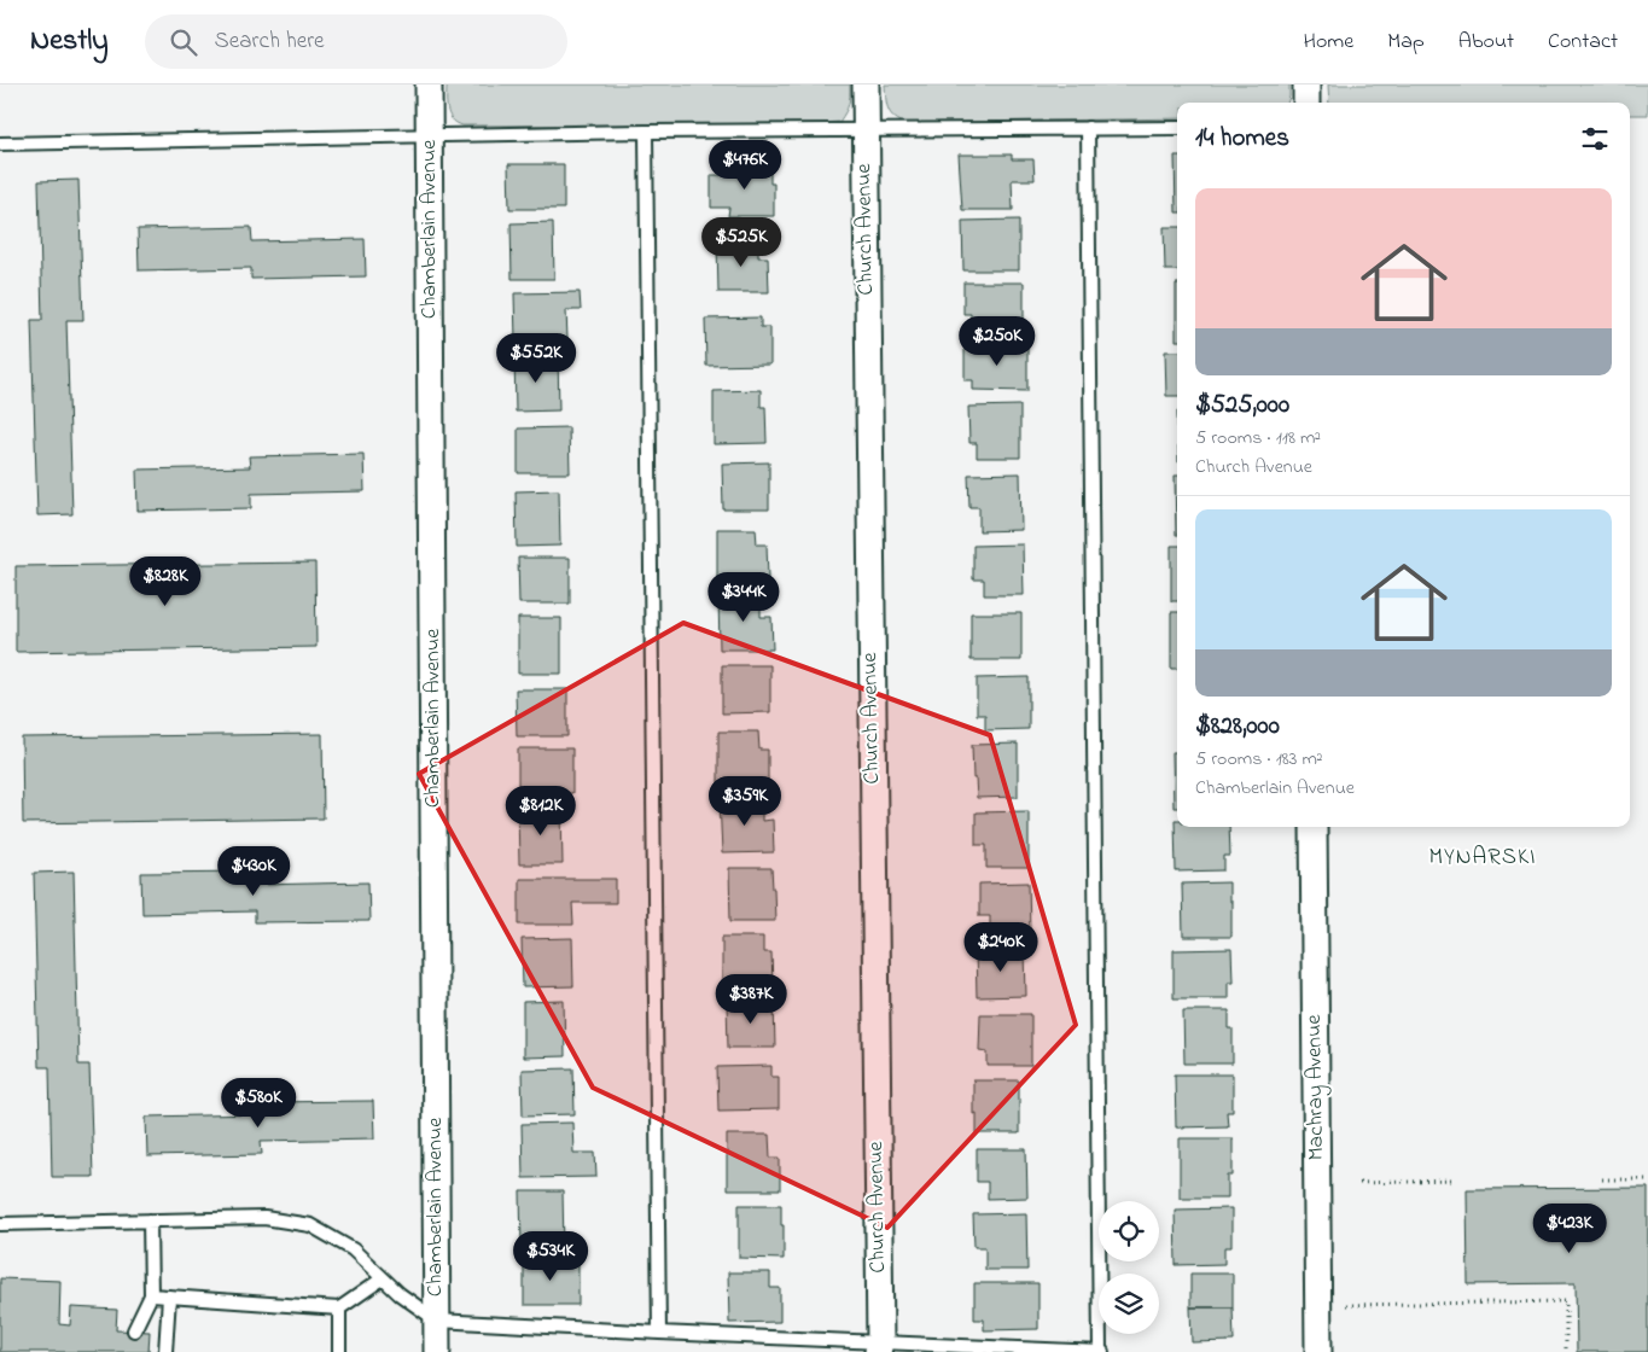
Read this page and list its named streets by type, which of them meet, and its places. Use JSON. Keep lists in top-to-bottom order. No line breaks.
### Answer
{"streets":{"street":["Chamberlain Avenue","Church Avenue","Machray Avenue"]},"districts":["MYNARSKI"],"page":{"header":"Nestly","search":"Search here","nav":["Home","Map","About","Contact"],"heading":"14 homes","price":["$476K","$525K","$250K","$552K","$828K","$344K","$359K","$812K","$430K","$240K","$387K","$580K","$423K","$534K"],"list":[{"name":"$525,000","note":"5 rooms · 118 m² · Church Avenue"},{"name":"$828,000","note":"5 rooms · 183 m² · Chamberlain Avenue"}]}}
